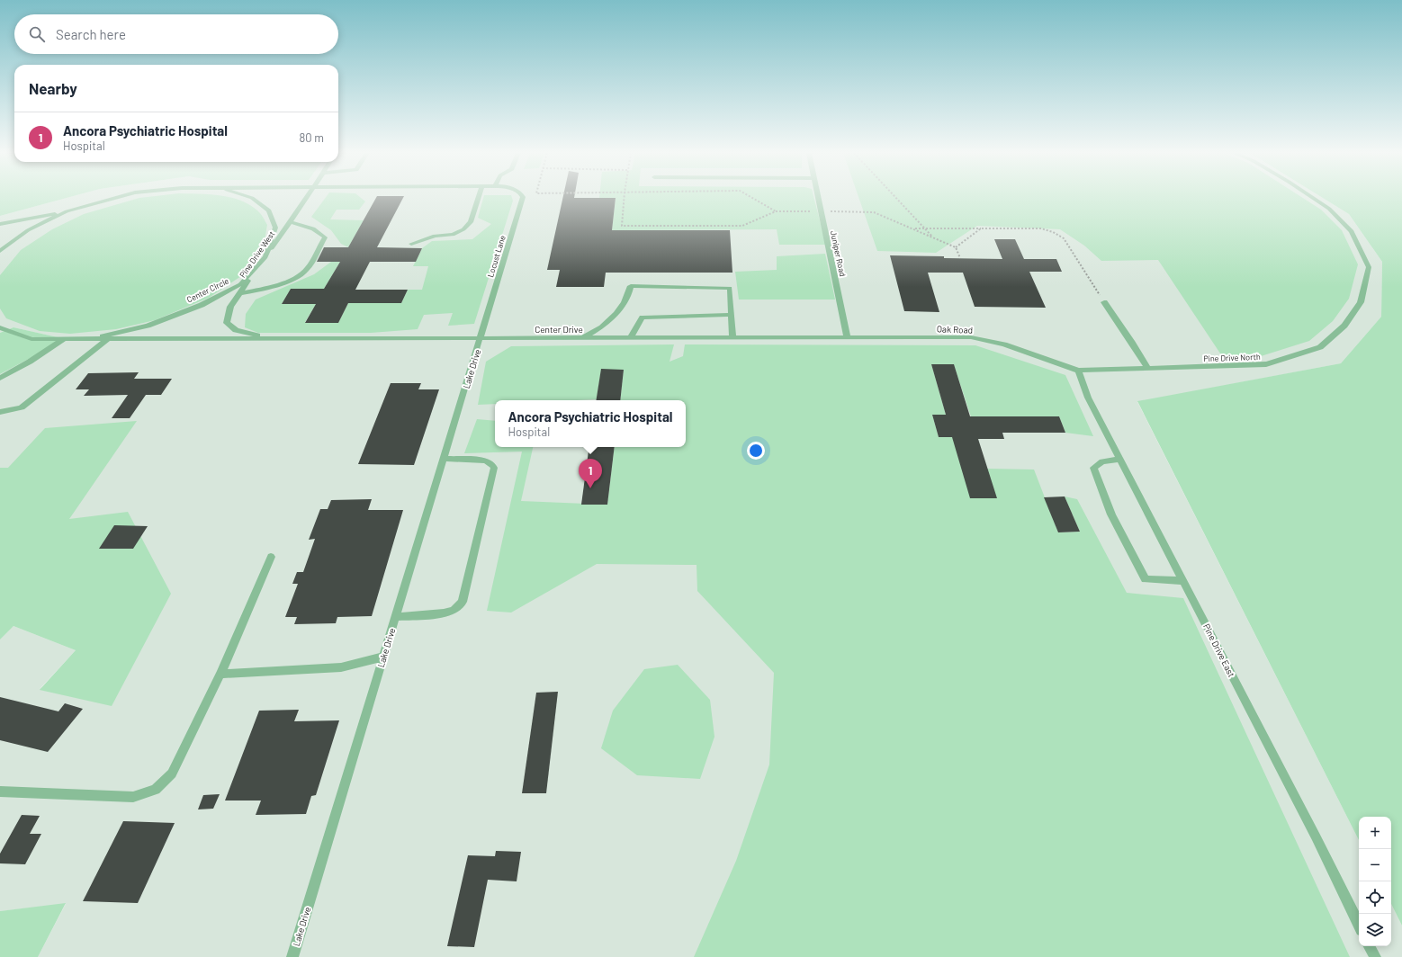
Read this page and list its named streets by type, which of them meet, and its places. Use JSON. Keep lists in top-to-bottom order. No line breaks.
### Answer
{"streets":{"lane":["Juniper Road","Pine Drive West","Locust Lane","Center Circle","Center Drive","Oak Road","Pine Drive North","Lake Drive","Pine Drive East"]},"crossings":[["Juniper Road","Center Drive"],["Juniper Road","Oak Road"],["Pine Drive West","Center Circle"],["Locust Lane","Center Drive"],["Locust Lane","Lake Drive"],["Center Circle","Center Drive"],["Center Drive","Oak Road"],["Center Drive","Lake Drive"],["Oak Road","Pine Drive North"],["Oak Road","Pine Drive East"],["Pine Drive North","Pine Drive East"]],"page":{"search":"Search here","heading":"Nearby","list":[{"mark":"1","name":"Ancora Psychiatric Hospital","note":"Hospital","value":"80 m"}],"popup":["Ancora Psychiatric Hospital","Hospital"],"pins":"1","map_buttons":["+","−"]}}
